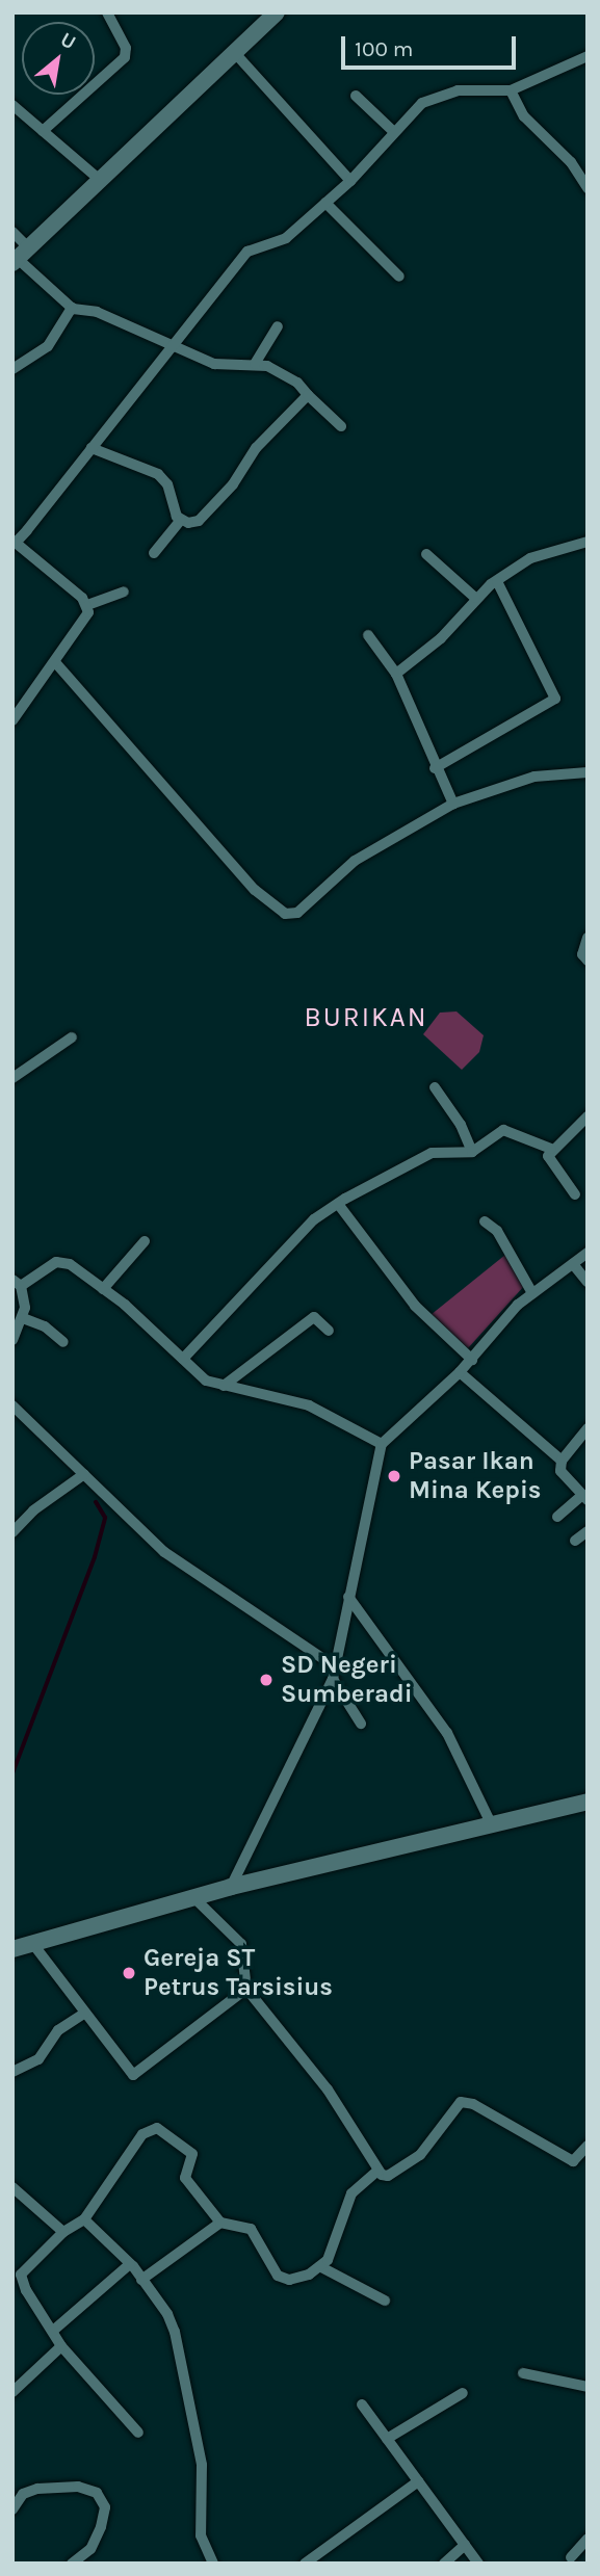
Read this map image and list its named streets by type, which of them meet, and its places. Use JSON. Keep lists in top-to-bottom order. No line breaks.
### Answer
{"districts":["BURIKAN"],"places":["Pasar Ikan Mina Kepis","SD Negeri Sumberadi","Gereja ST Petrus Tarsisius"],"scale_bar":"100 m","north":"top right"}
